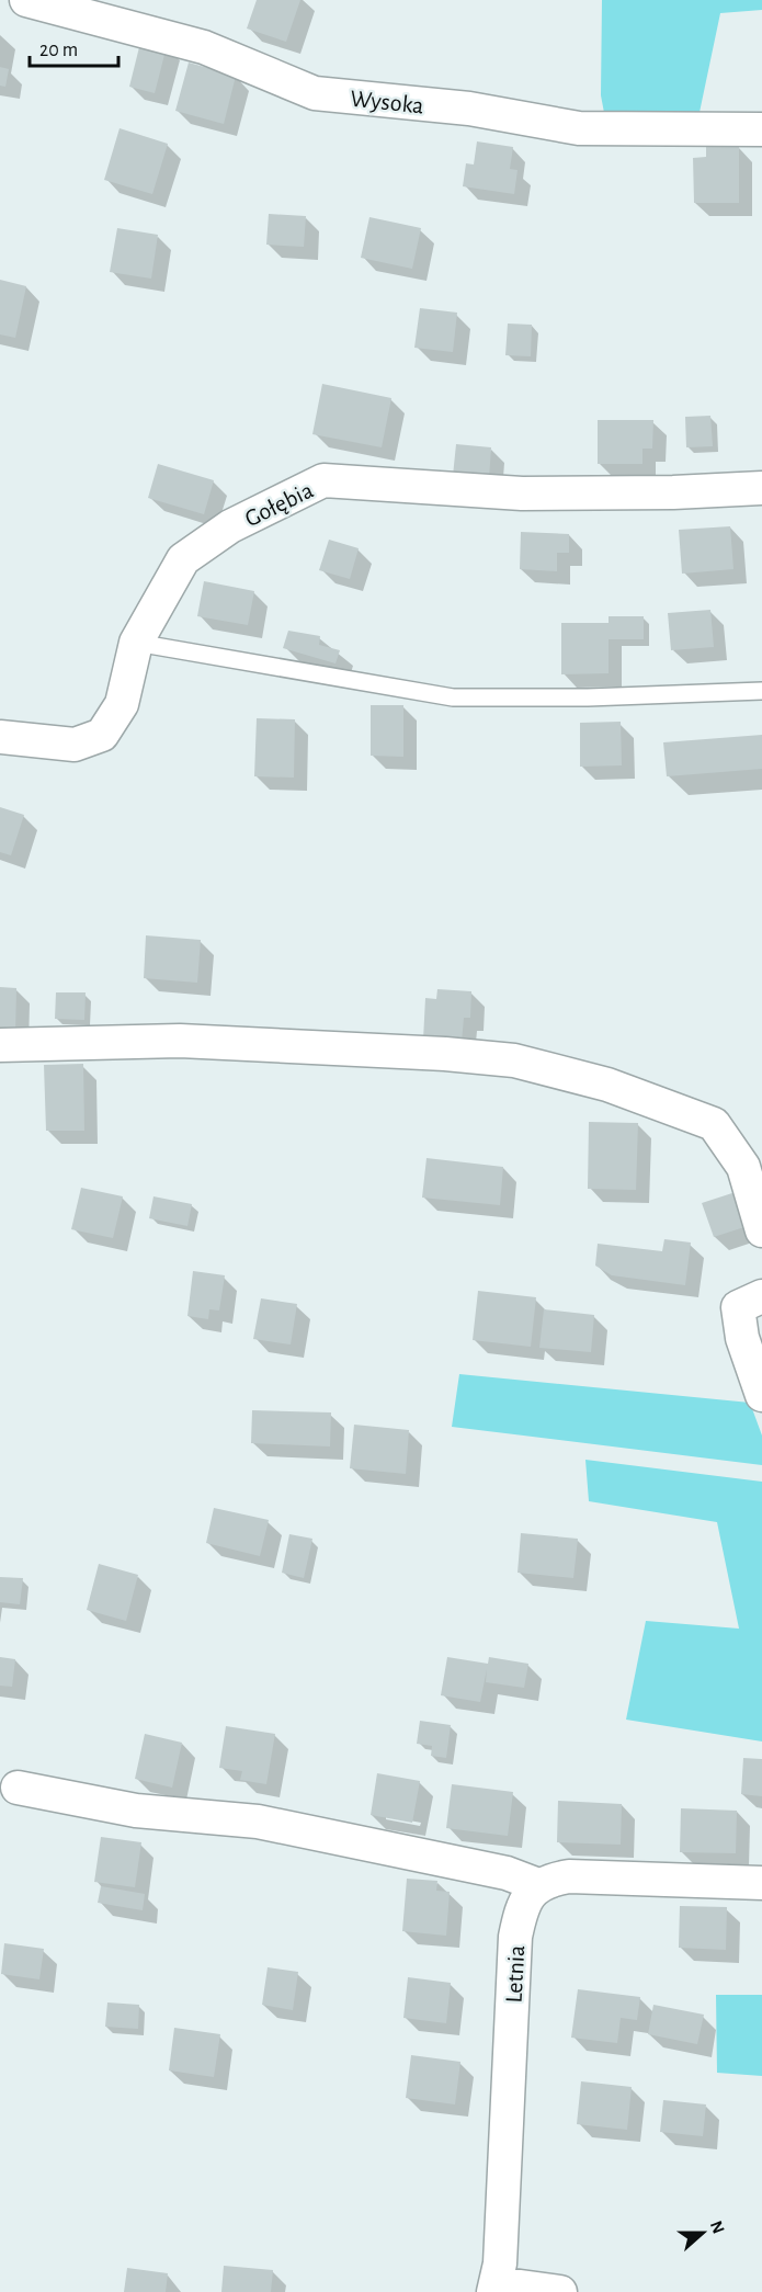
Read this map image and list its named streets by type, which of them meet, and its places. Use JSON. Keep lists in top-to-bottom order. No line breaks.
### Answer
{"streets":{"street":["Wysoka","Gołębia","Letnia"]},"scale_bar":"20 m","north":"right"}
